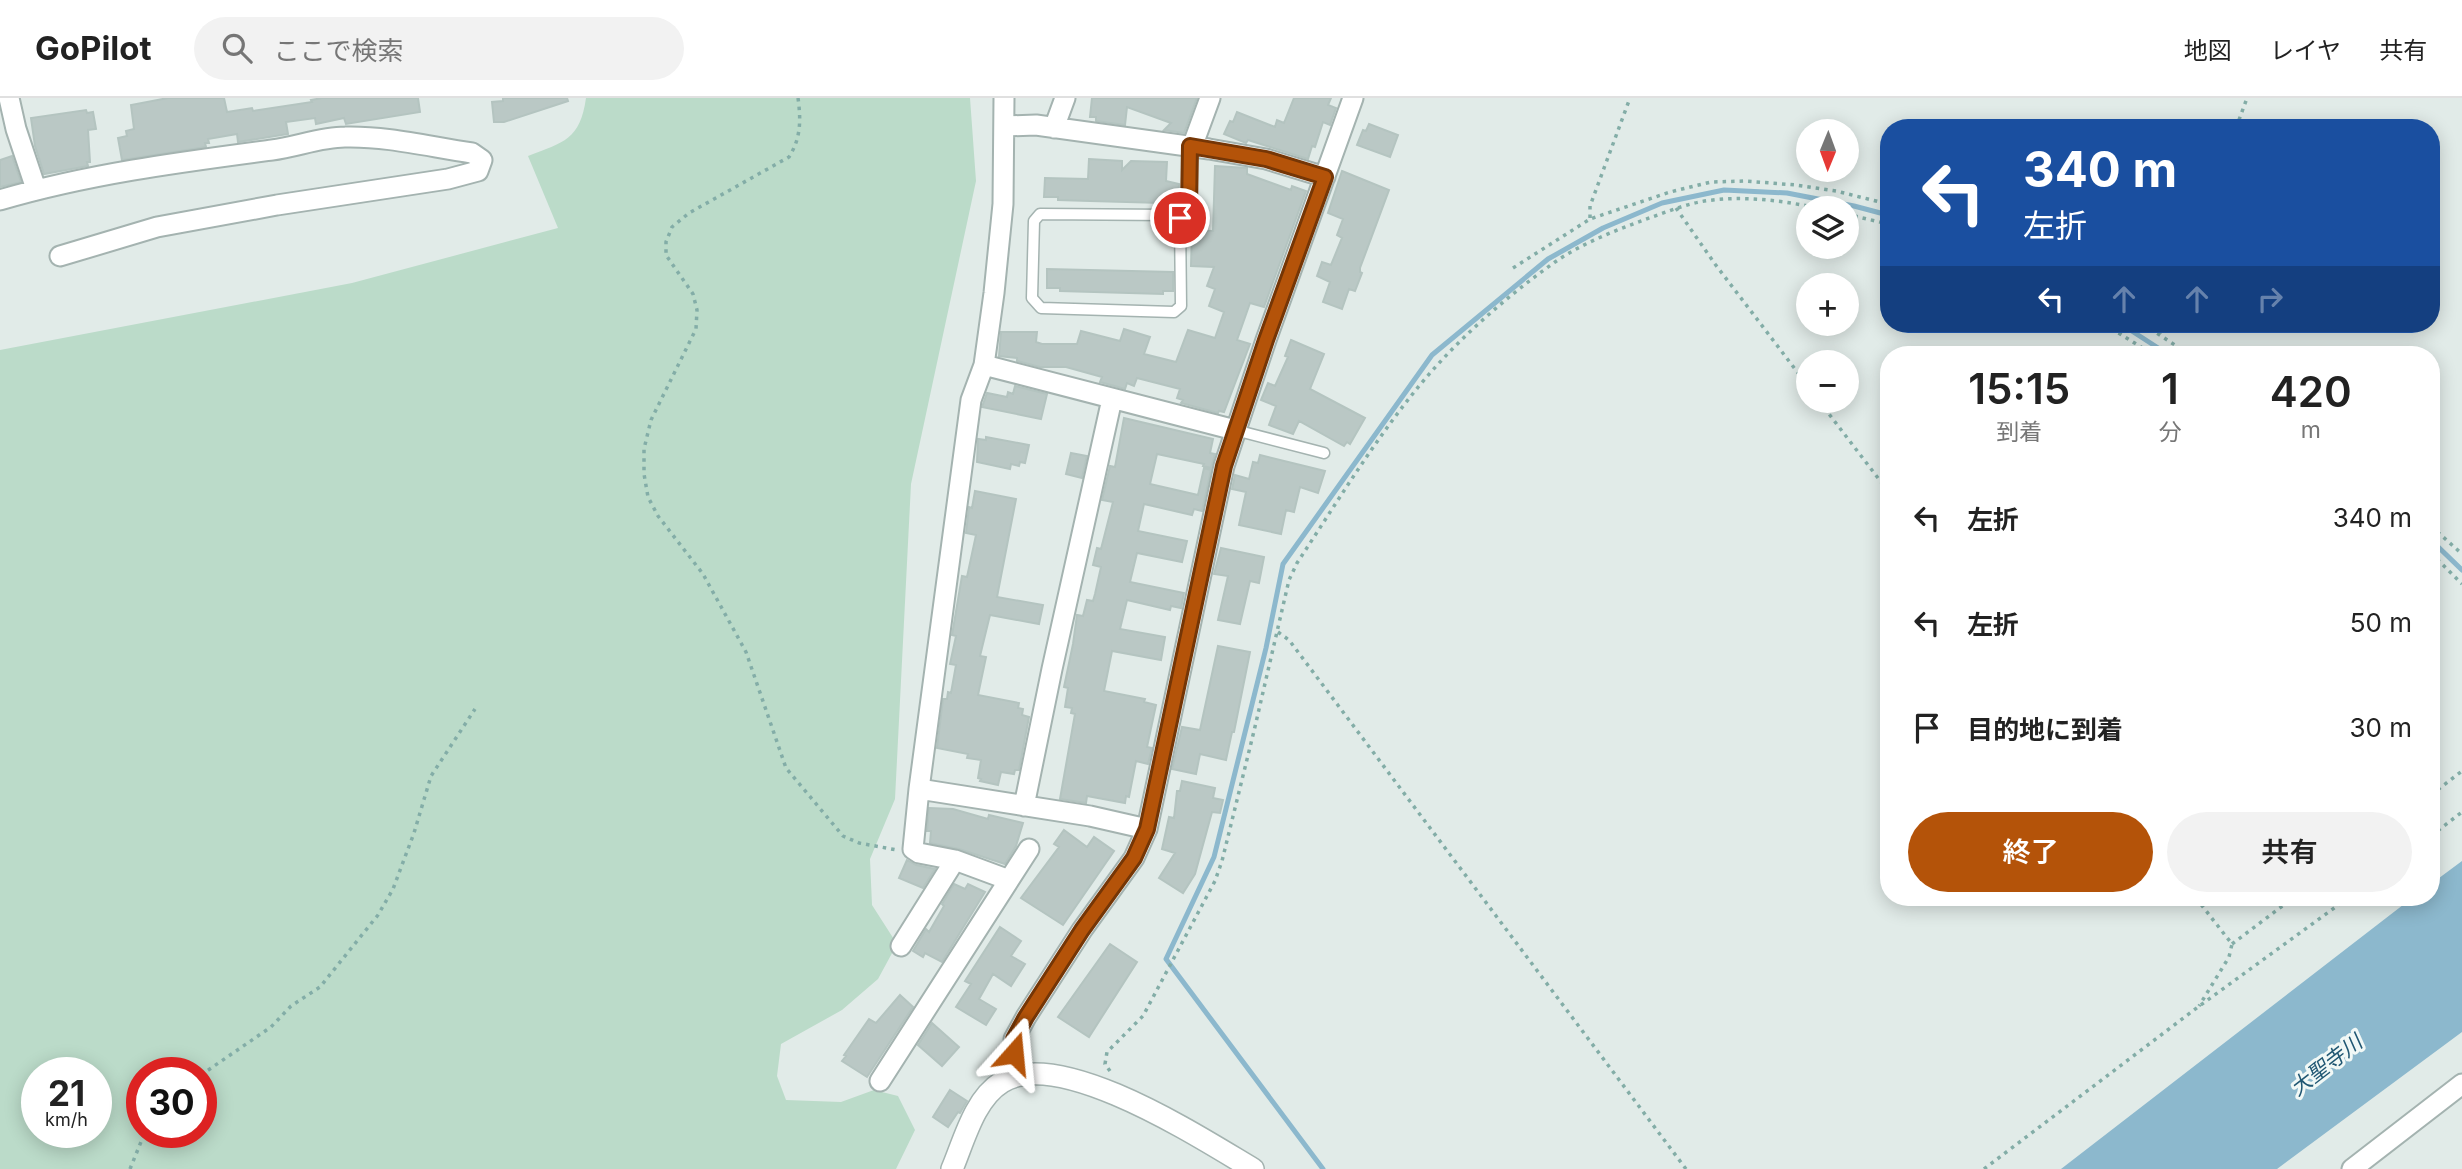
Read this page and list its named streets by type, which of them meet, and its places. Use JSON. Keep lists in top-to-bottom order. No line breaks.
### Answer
{"water":["大聖寺川"],"north":"bottom","page":{"header":"GoPilot","search":"ここで検索","nav":["地図","レイヤ","共有"],"map_buttons":["+","−"],"turn":["340 m","左折"],"eta":["15:15","到着","1","分","420","m"],"list":[{"name":"左折","value":"340 m"},{"name":"左折","value":"50 m"},{"name":"目的地に到着","value":"30 m"}],"buttons":["終了","共有"],"speed":"21 km/h","limit":"30"}}
